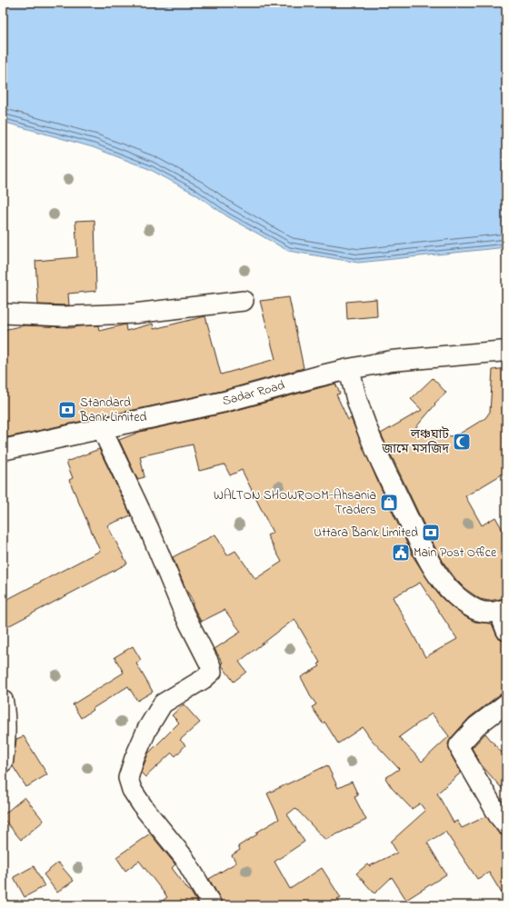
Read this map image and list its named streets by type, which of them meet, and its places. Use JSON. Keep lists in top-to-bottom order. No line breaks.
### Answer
{"streets":{"street":["Sadar Road"]},"places":{"bank":["Standard Bank Limited","Uttara Bank Limited"],"mosque":["লঞ্চঘাট জামে মসজিদ"],"shop":["WALTON SHOWROOM-Ahsania Traders"],"public building":["Main Post Office"]}}
